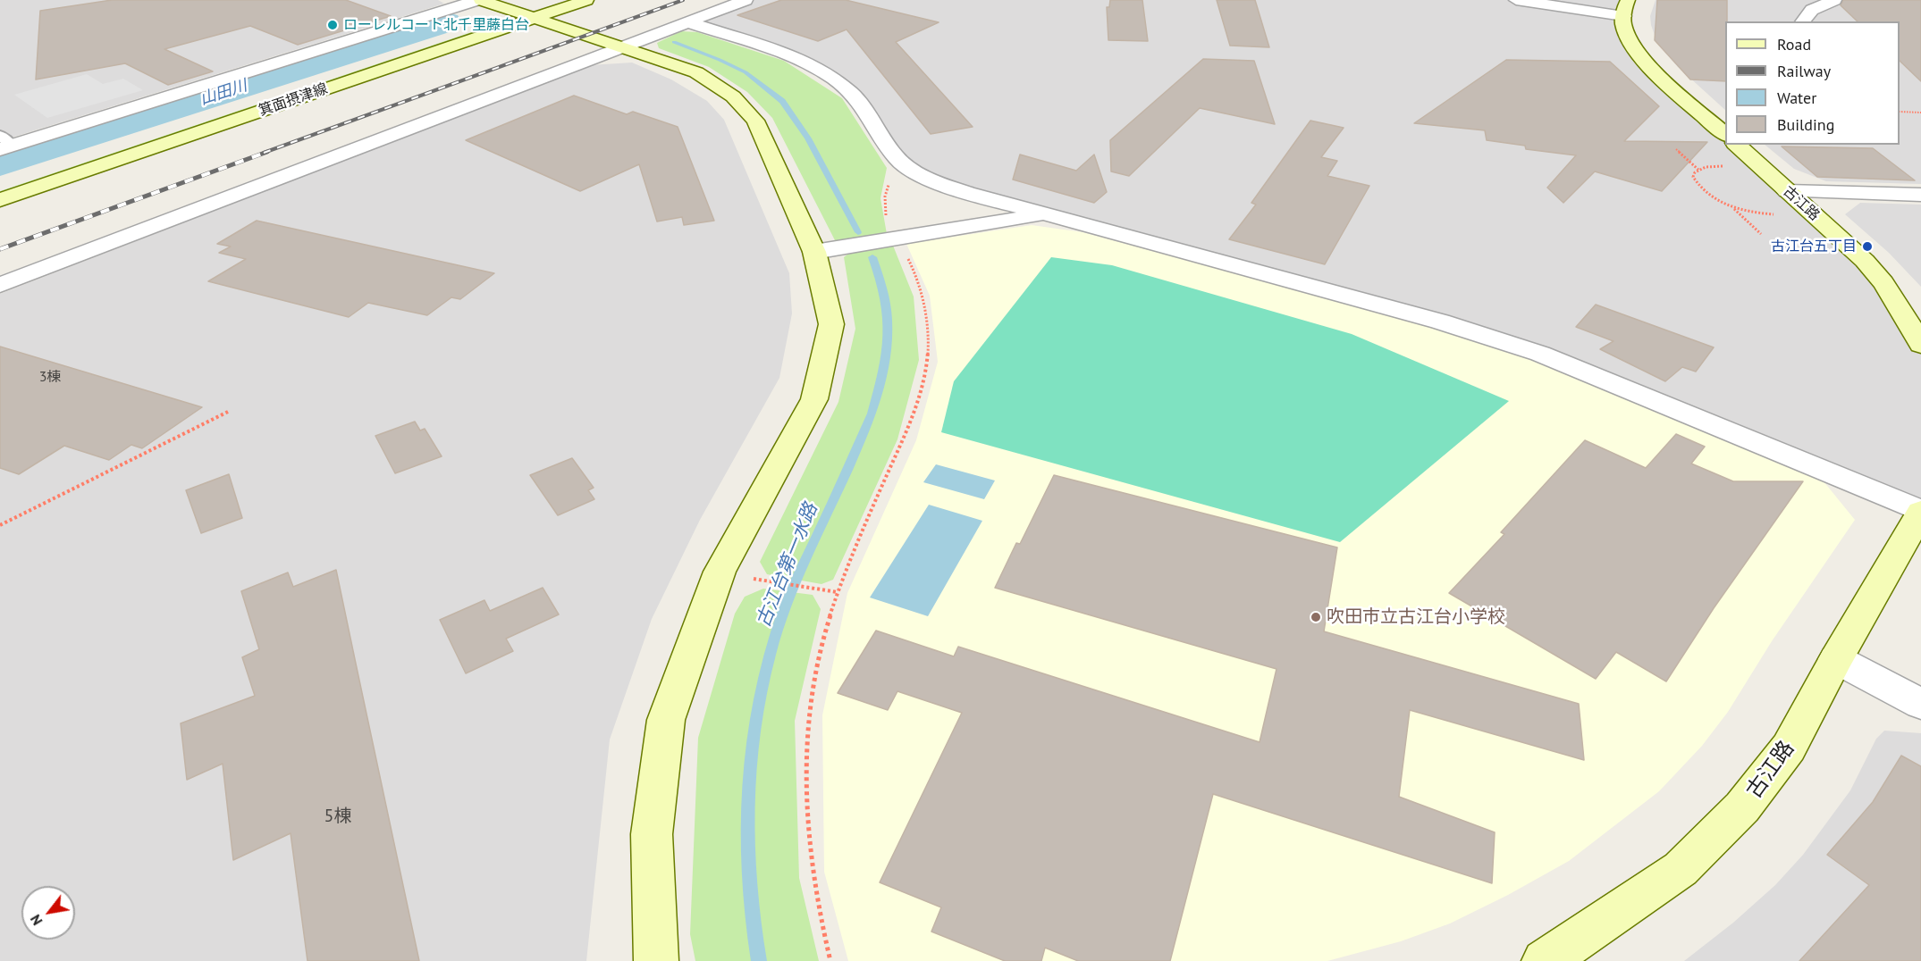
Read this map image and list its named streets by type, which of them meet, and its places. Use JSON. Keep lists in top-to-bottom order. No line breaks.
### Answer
{"streets":{"street":["箕面摂津線","古江路"]},"water":["山田川","古江台第一水路"],"places":["ローレルコート北千里藤白台","古江台五丁目","吹田市立古江台小学校"],"house_numbers":["3棟","5棟"],"legend":["Road","Railway","Water","Building"],"north":"bottom left"}
